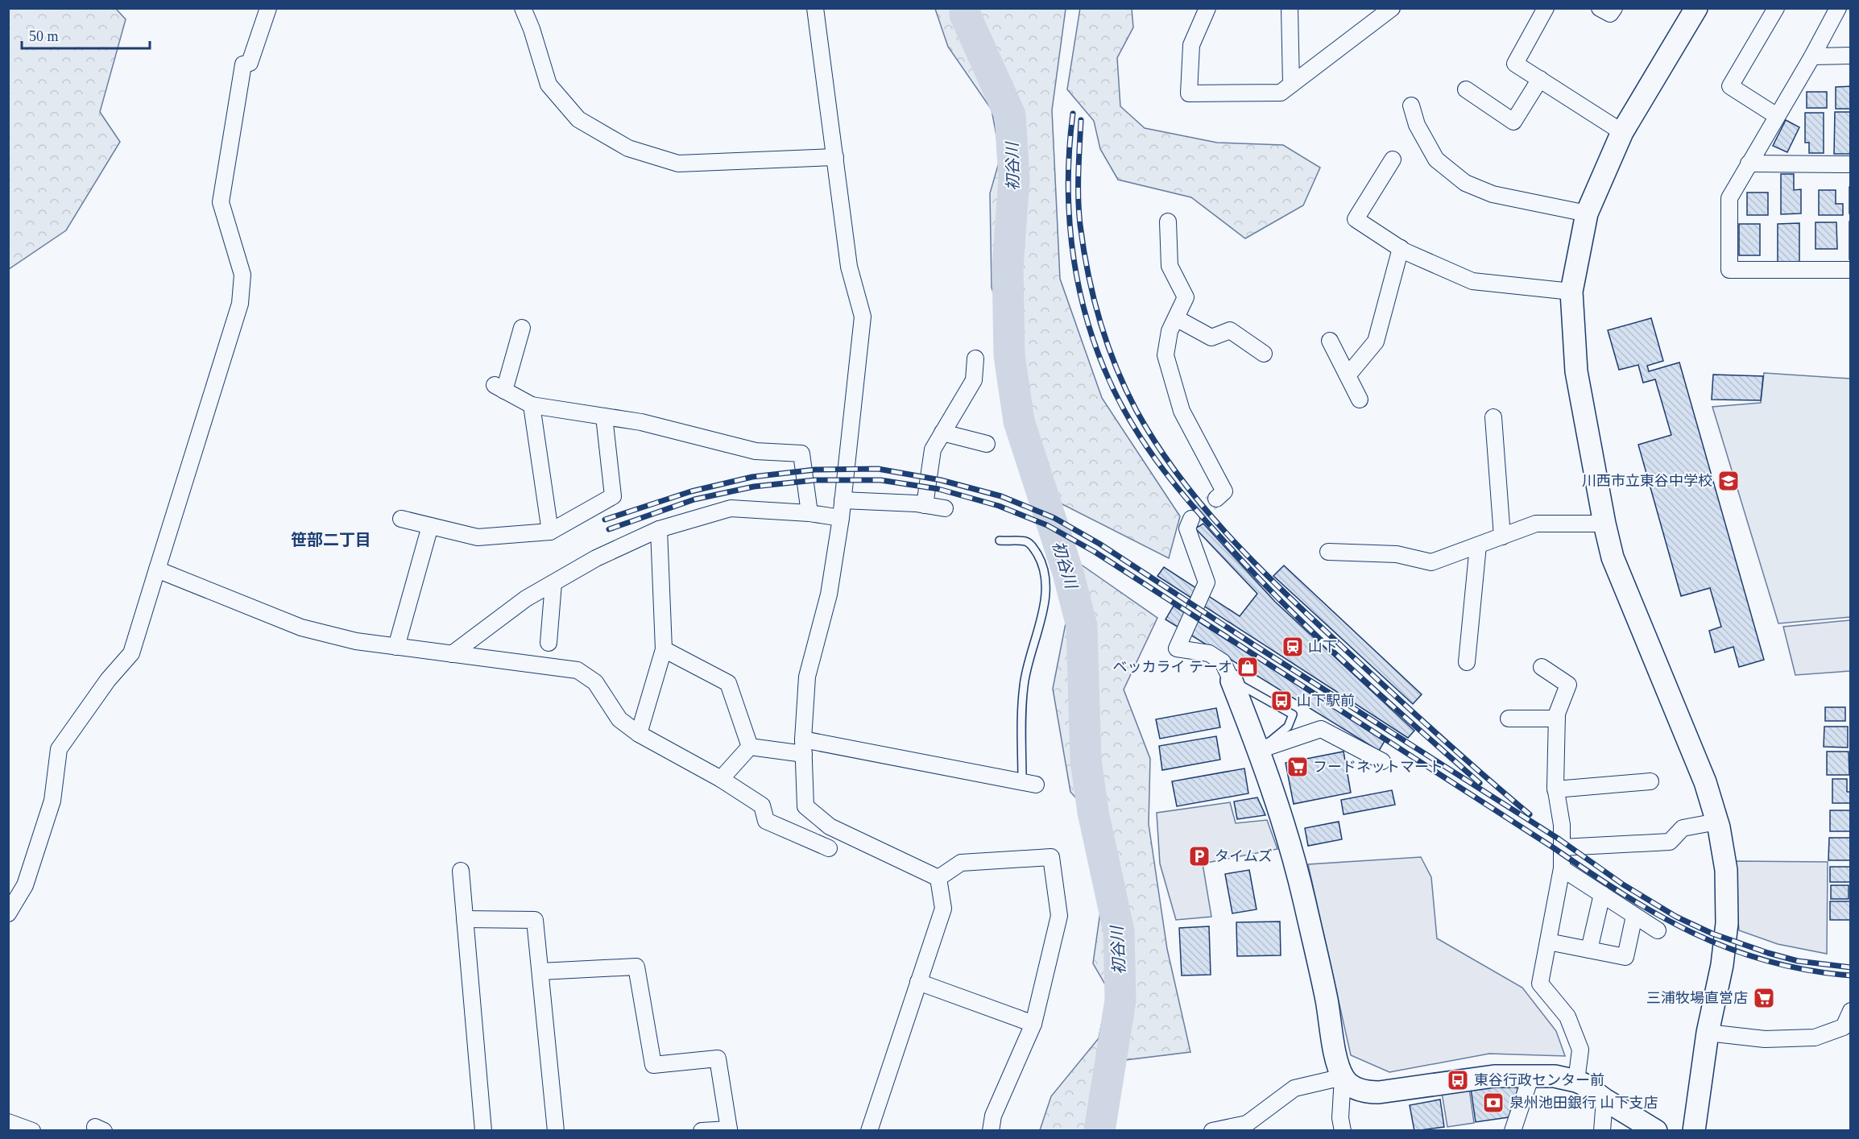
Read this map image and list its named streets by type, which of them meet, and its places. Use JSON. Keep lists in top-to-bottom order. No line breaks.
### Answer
{"districts":["笹部二丁目"],"water":["初谷川"],"places":{"school or university":["川西市立東谷中学校"],"station":["山下"],"shop":["ベッカライ テーオ"],"bus stop":["山下駅前","東谷行政センター前"],"supermarket":["フードネットマート","三浦牧場直営店"],"parking":["タイムズ"],"bank":["泉州池田銀行 山下支店"]},"scale_bar":"50 m"}
